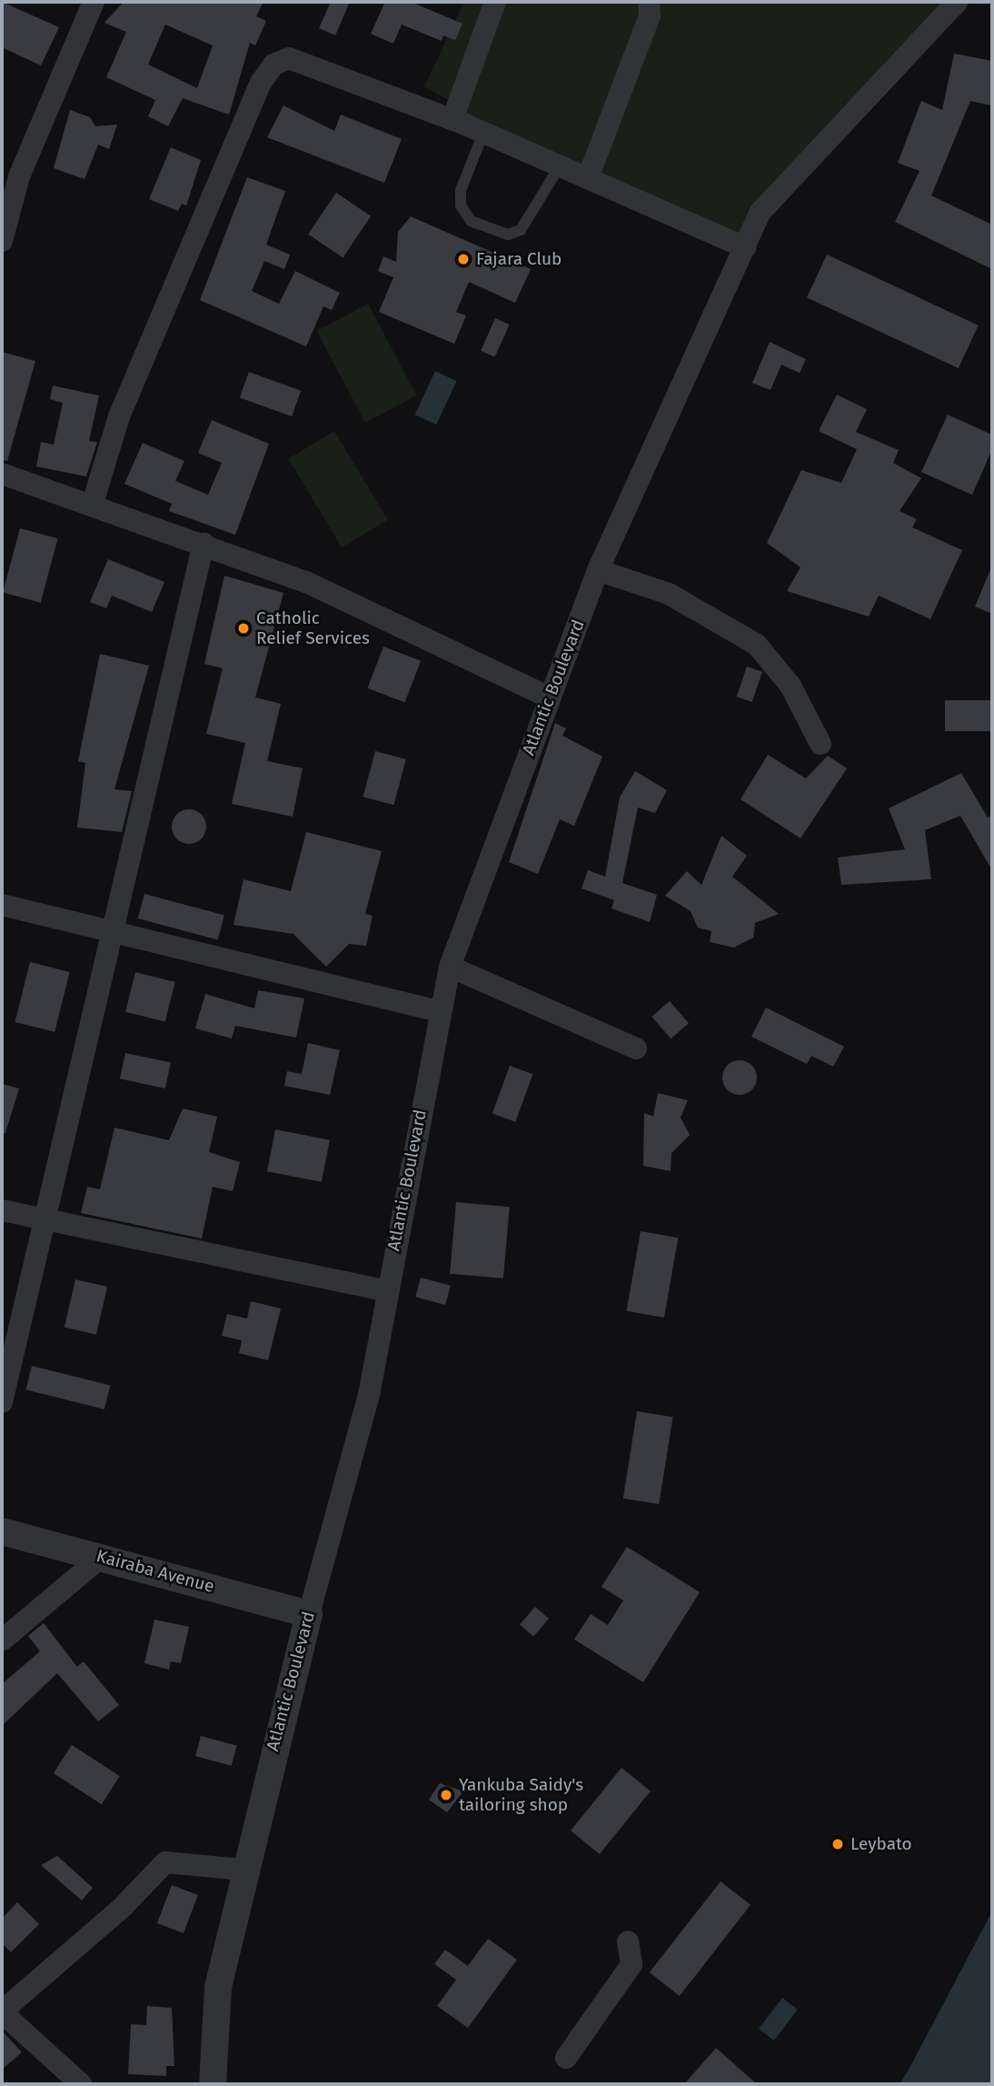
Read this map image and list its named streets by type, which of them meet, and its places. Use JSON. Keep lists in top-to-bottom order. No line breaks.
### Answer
{"streets":{"street":["Atlantic Boulevard","Kairaba Avenue"]},"crossings":[["Atlantic Boulevard","Kairaba Avenue"]],"places":["Fajara Club","Catholic Relief Services","Yankuba Saidy's tailoring shop","Leybato"]}
